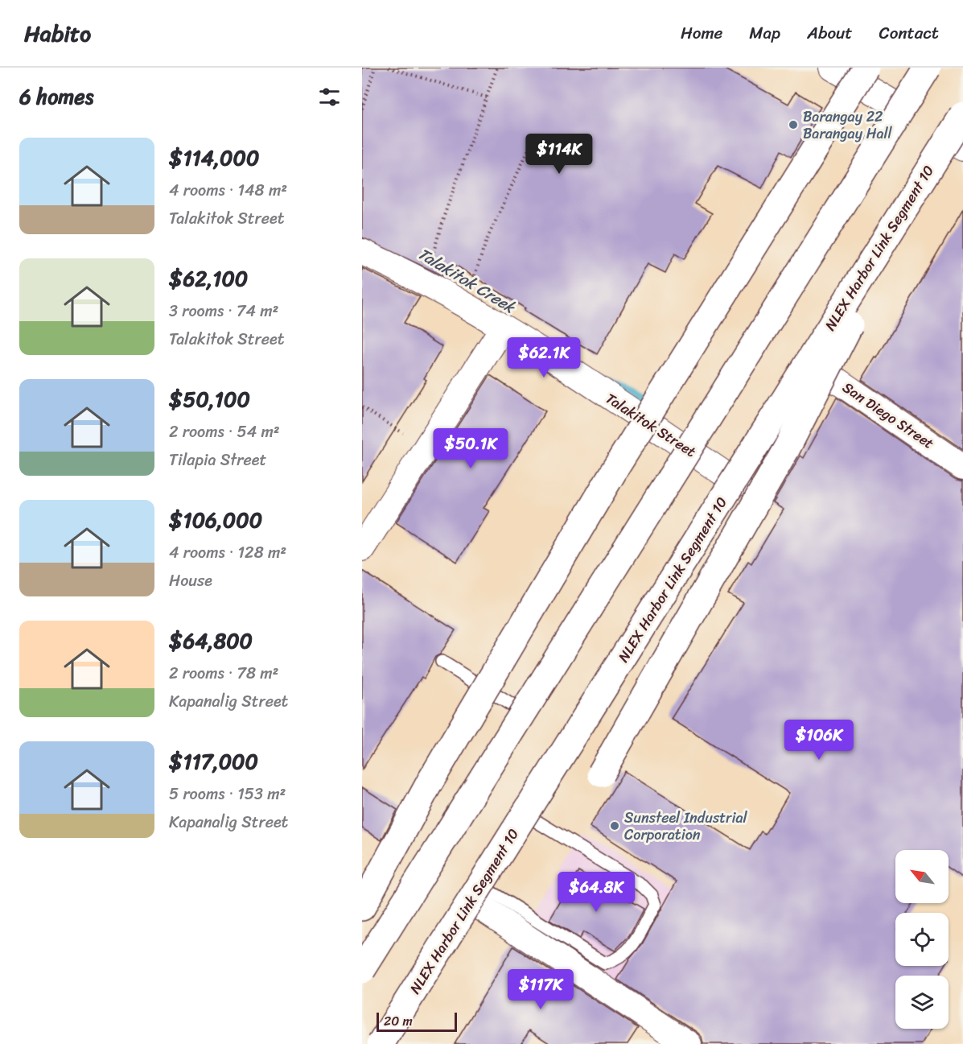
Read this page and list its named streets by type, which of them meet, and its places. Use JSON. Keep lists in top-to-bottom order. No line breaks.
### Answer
{"streets":{"highway":["NLEX Harbor Link Segment 10"],"street":["San Diego Street","Talakitok Street"]},"water":["Talakitok Creek"],"places":["Barangay 22 Barangay Hall","Sunsteel Industrial Corporation"],"scale_bar":"20 m","north":"top left","page":{"header":"Habito","nav":["Home","Map","About","Contact"],"heading":"6 homes","list":[{"name":"$114,000","note":"4 rooms · 148 m² · Talakitok Street"},{"name":"$62,100","note":"3 rooms · 74 m² · Talakitok Street"},{"name":"$50,100","note":"2 rooms · 54 m² · Tilapia Street"},{"name":"$106,000","note":"4 rooms · 128 m² · House"},{"name":"$64,800","note":"2 rooms · 78 m² · Kapanalig Street"},{"name":"$117,000","note":"5 rooms · 153 m² · Kapanalig Street"}],"price":["$114K","$62.1K","$50.1K","$106K","$64.8K","$117K"],"scale":"20 m"}}
